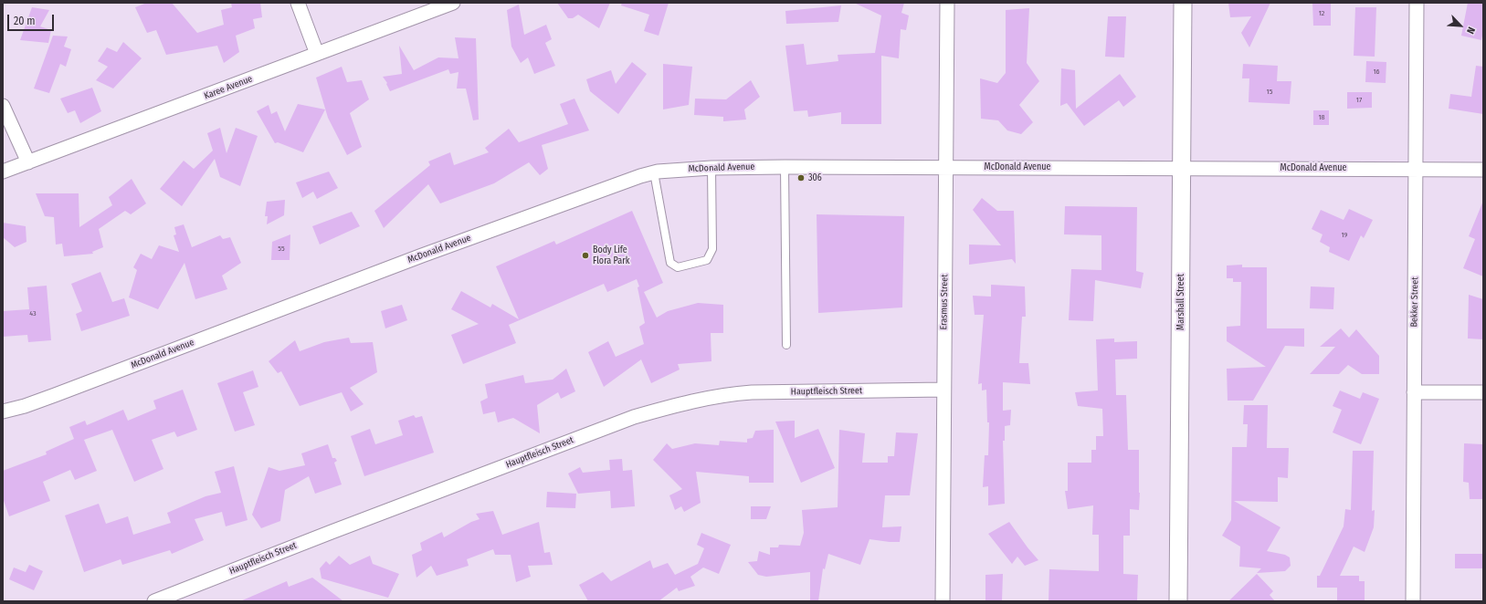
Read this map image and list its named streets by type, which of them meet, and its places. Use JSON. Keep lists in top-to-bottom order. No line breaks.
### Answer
{"streets":{"street":["Karee Avenue","McDonald Avenue","Erasmus Street","Marshall Street","Bekker Street","Hauptfleisch Street"]},"crossings":[["McDonald Avenue","Erasmus Street"],["McDonald Avenue","Marshall Street"],["McDonald Avenue","Bekker Street"],["Erasmus Street","Hauptfleisch Street"]],"places":["306","Body Life Flora Park"],"house_numbers":["12","16","15","17","18","19","55","43"],"scale_bar":"20 m","north":"bottom right"}
